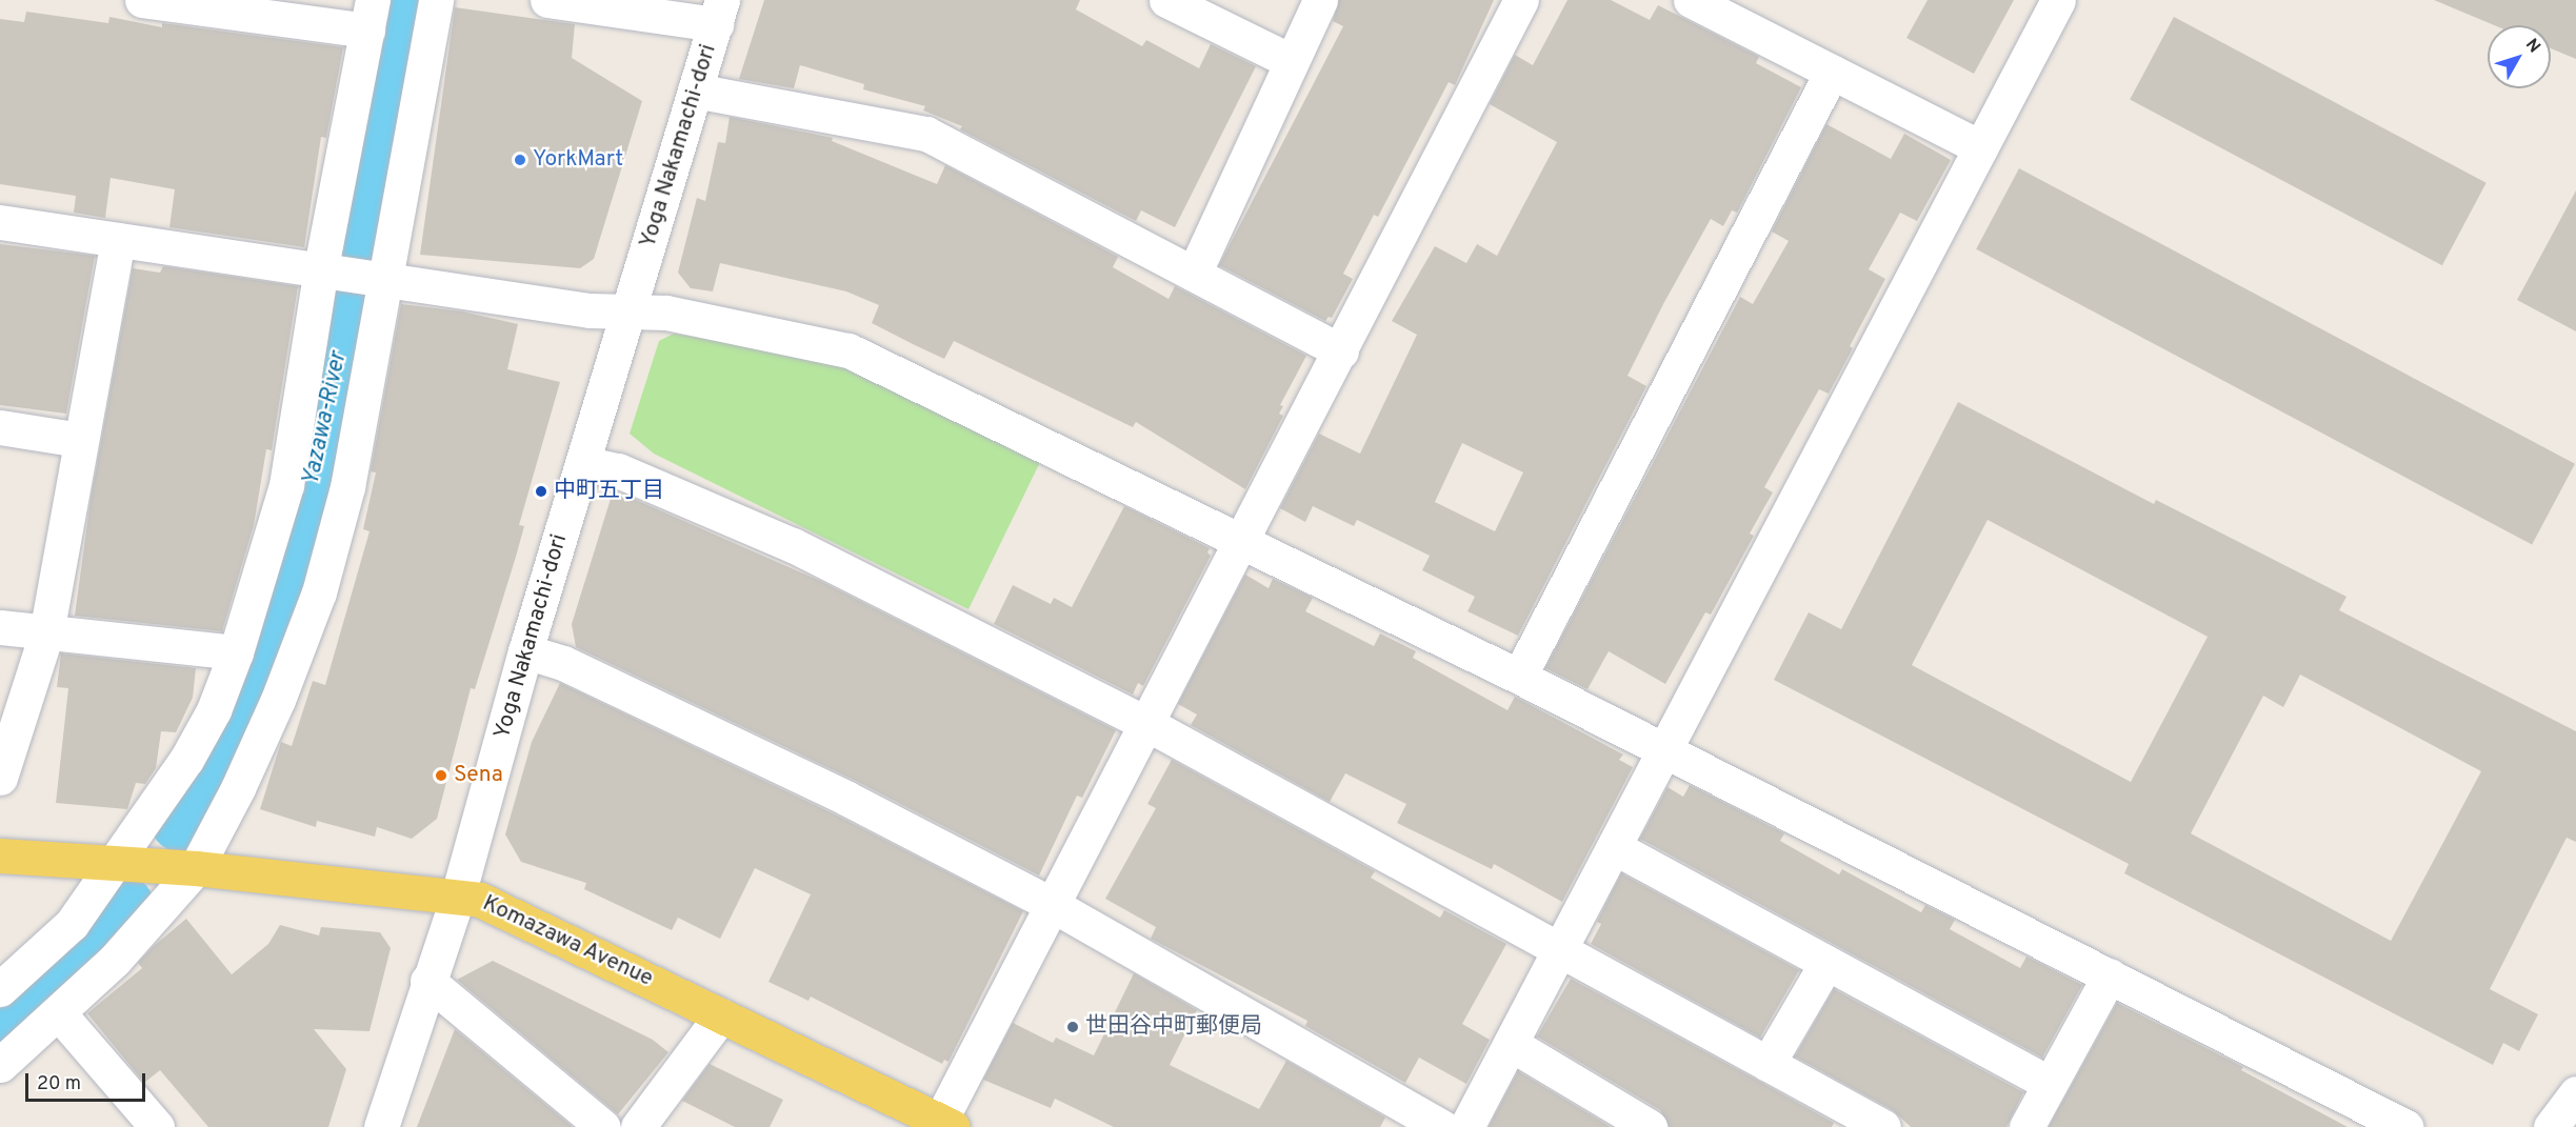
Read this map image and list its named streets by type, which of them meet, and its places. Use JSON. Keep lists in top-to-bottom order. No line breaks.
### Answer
{"streets":{"main road":["Komazawa Avenue"],"street":["Yoga Nakamachi-dori"]},"crossings":[["Yoga Nakamachi-dori","Komazawa Avenue"]],"water":["Yazawa-River"],"places":["YorkMart","中町五丁目","Sena","世田谷中町郵便局"],"scale_bar":"20 m","north":"top right"}
